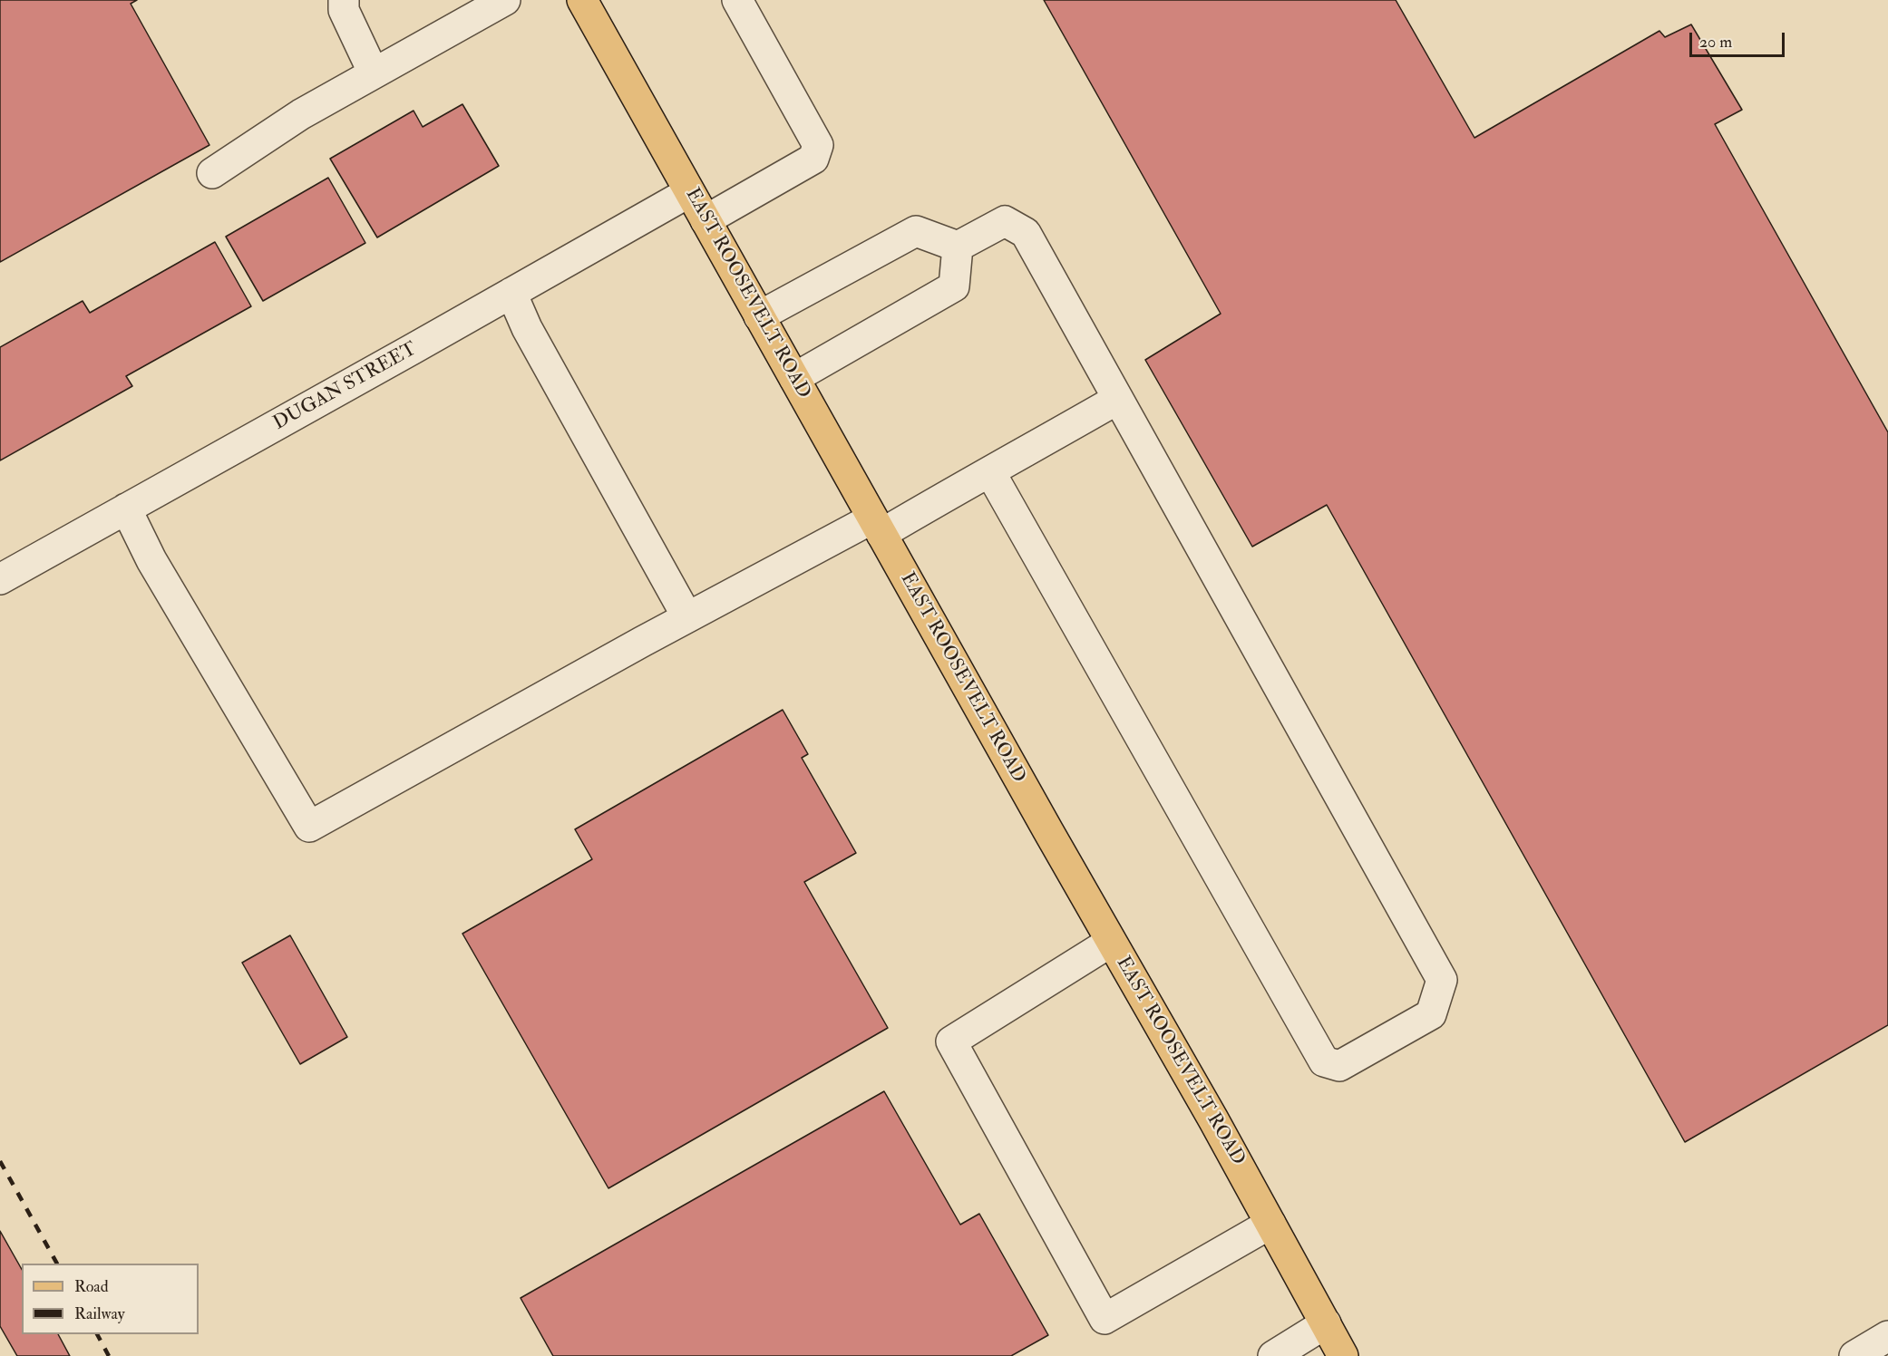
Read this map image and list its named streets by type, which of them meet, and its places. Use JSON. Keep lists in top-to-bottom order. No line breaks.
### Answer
{"streets":{"main road":["EAST ROOSEVELT ROAD"],"street":["DUGAN STREET"]},"crossings":[["EAST ROOSEVELT ROAD","DUGAN STREET"]],"legend":["Road","Railway"],"scale_bar":"20 m"}
